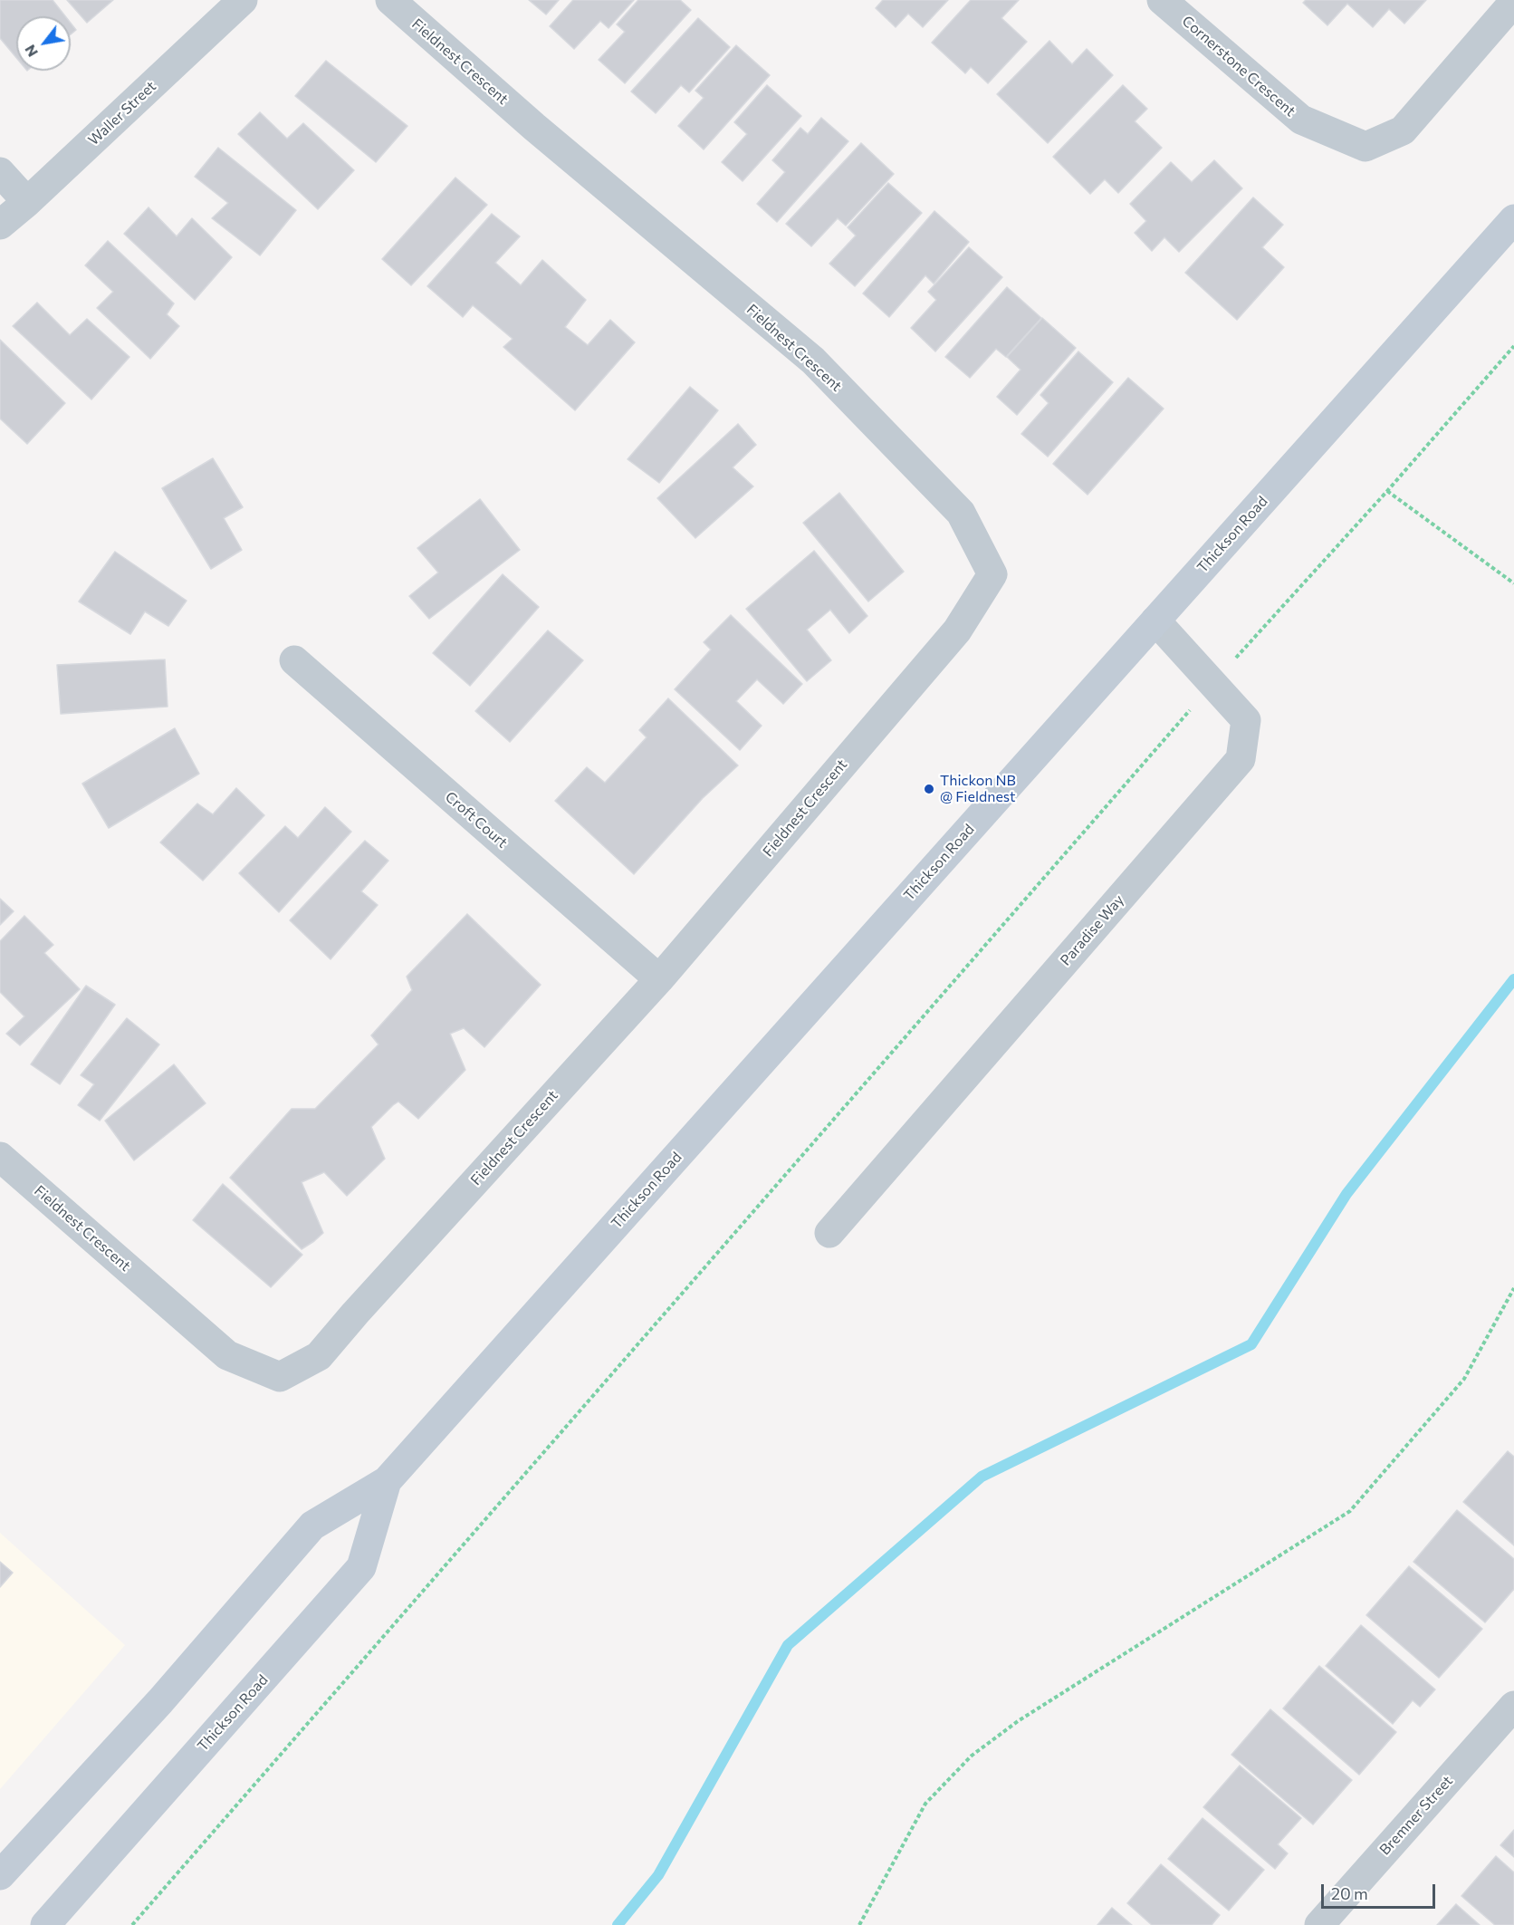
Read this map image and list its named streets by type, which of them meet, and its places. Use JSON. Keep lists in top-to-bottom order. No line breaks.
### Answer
{"streets":{"main road":["Thickson Road"],"street":["Fieldnest Crescent","Cornerstone Crescent","Waller Street","Croft Court","Paradise Way","Bremner Street"]},"crossings":[["Fieldnest Crescent","Croft Court"],["Thickson Road","Paradise Way"]],"places":["Thickon NB @ Fieldnest"],"scale_bar":"20 m","north":"bottom left"}
